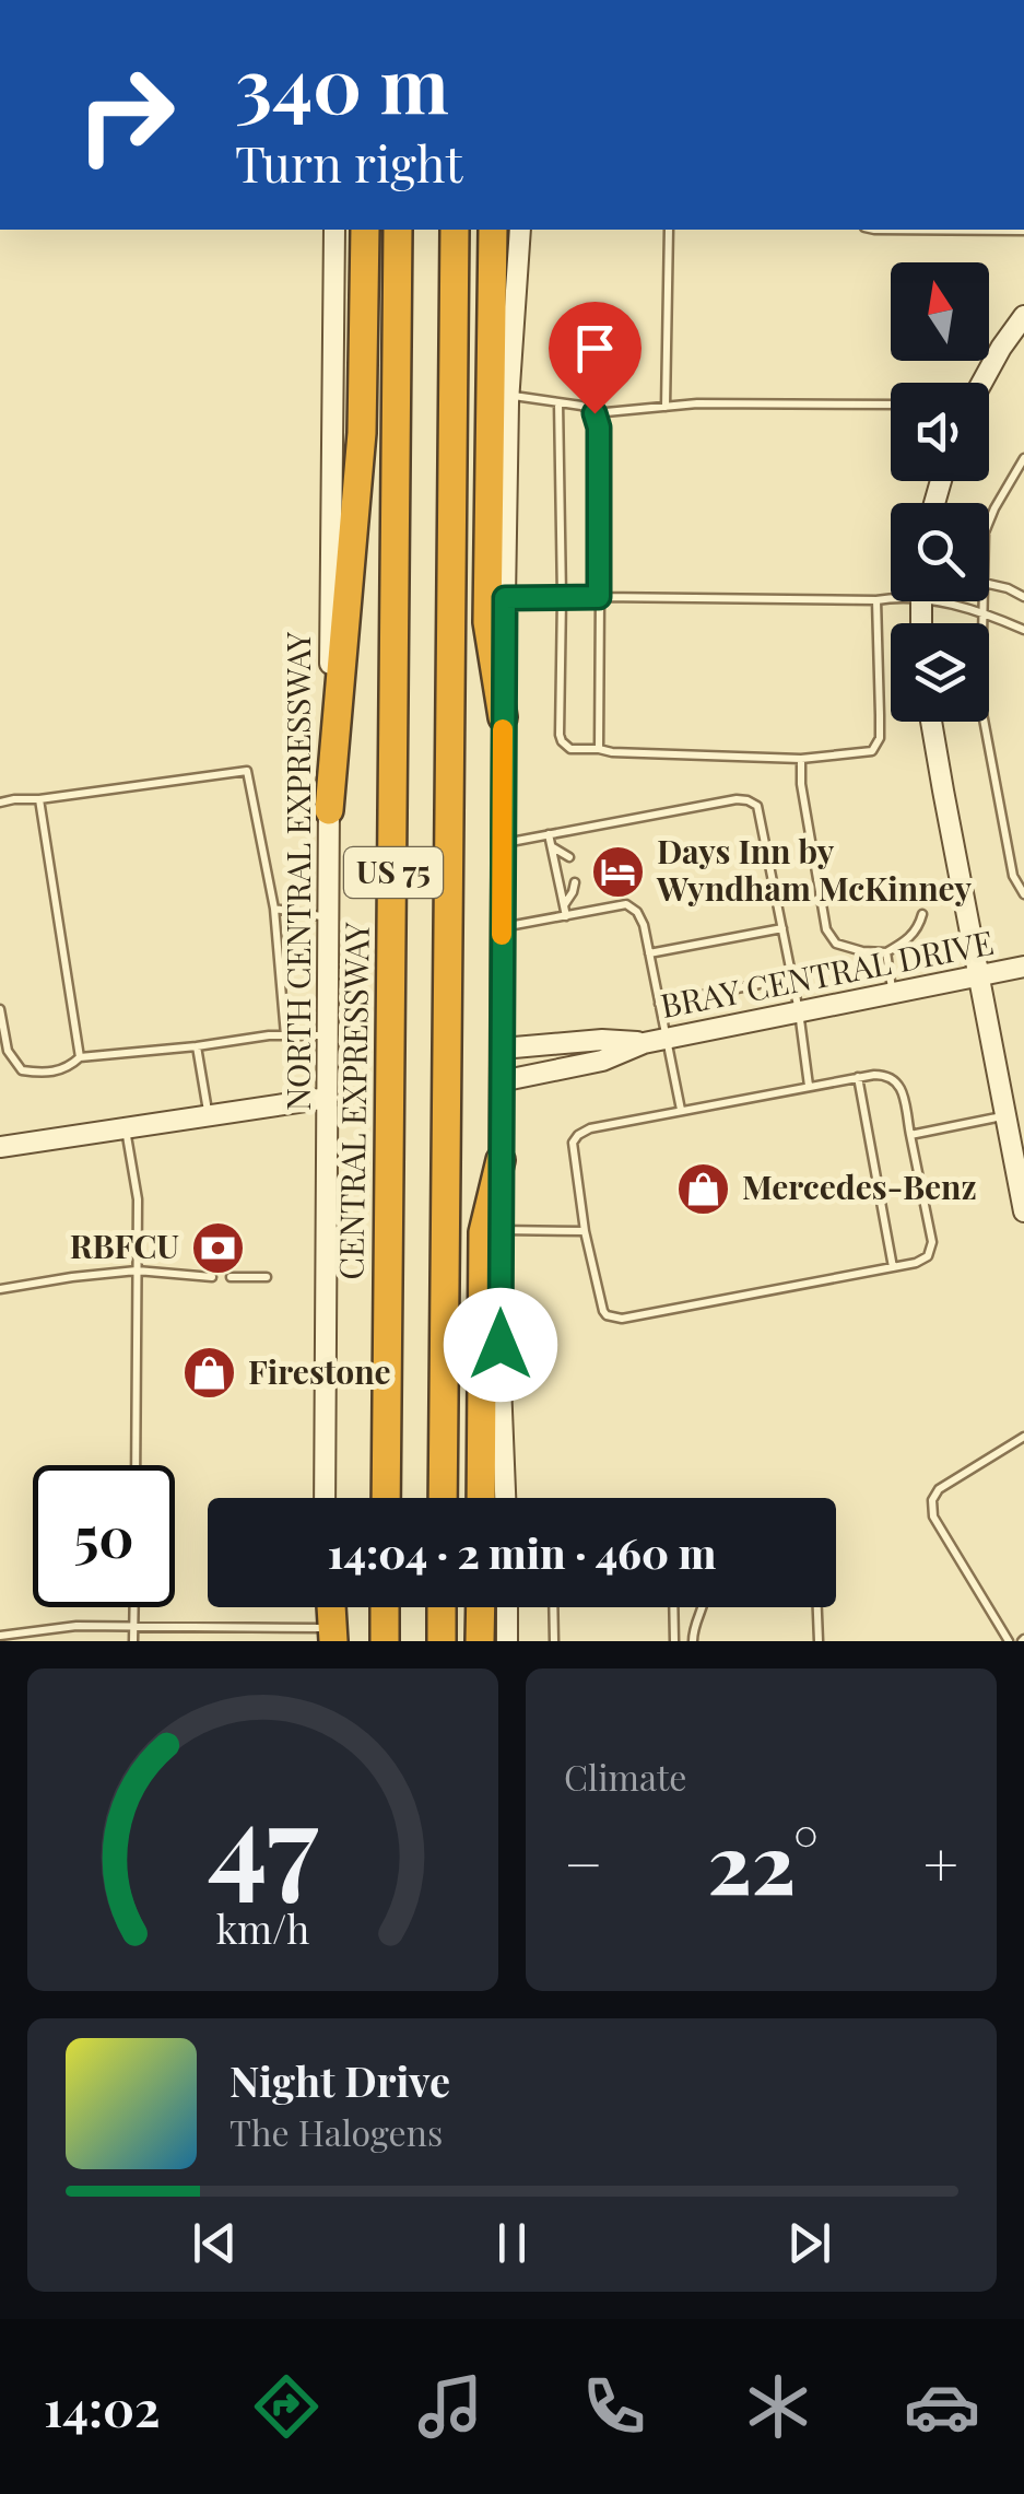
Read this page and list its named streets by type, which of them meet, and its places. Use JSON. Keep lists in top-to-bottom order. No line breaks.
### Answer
{"streets":{"highway":["US 75","CENTRAL EXPRESSWAY"],"main road":["NORTH CENTRAL EXPRESSWAY","BRAY CENTRAL DRIVE"]},"places":{"hotel":["Days Inn by Wyndham McKinney"],"shop":["Mercedes-Benz","Firestone"],"bank":["RBFCU"]},"north":"top","page":{"turn":["340 m","Turn right"],"limit":"50","trip":"14:04 · 2 min · 460 m","tile":"Climate","heat":["−","22°","+"],"song":["Night Drive","The Halogens"],"tabs":"14:02","gauge":["47","km/h"]}}
